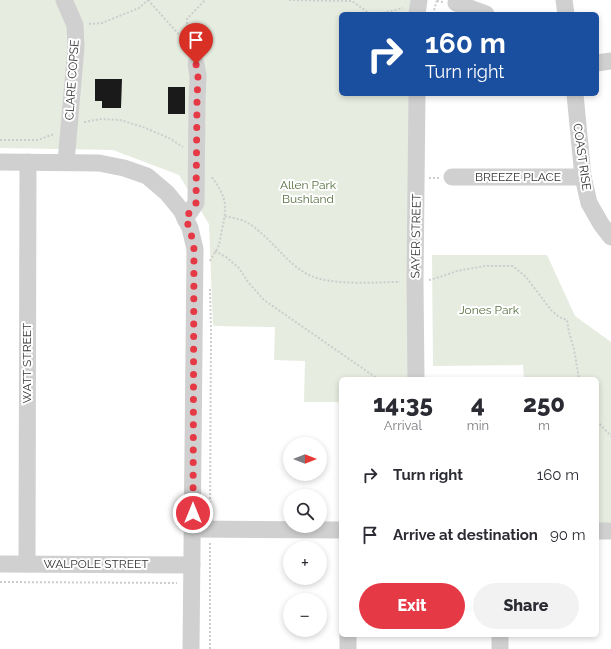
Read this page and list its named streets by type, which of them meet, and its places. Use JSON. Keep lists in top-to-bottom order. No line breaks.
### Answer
{"streets":{"street":["CLARE COPSE","COAST RISE","BREEZE PLACE","SAYER STREET","WATT STREET","WALPOLE STREET"]},"crossings":[["COAST RISE","BREEZE PLACE"],["WATT STREET","WALPOLE STREET"]],"parks":["Allen Park Bushland","Jones Park"],"north":"right","page":{"turn":["160 m","Turn right"],"eta":["14:35","Arrival","4","min","250","m"],"map_buttons":["+","−"],"list":[{"name":"Turn right","value":"160 m"},{"name":"Arrive at destination","value":"90 m"}],"buttons":["Exit","Share"]}}
